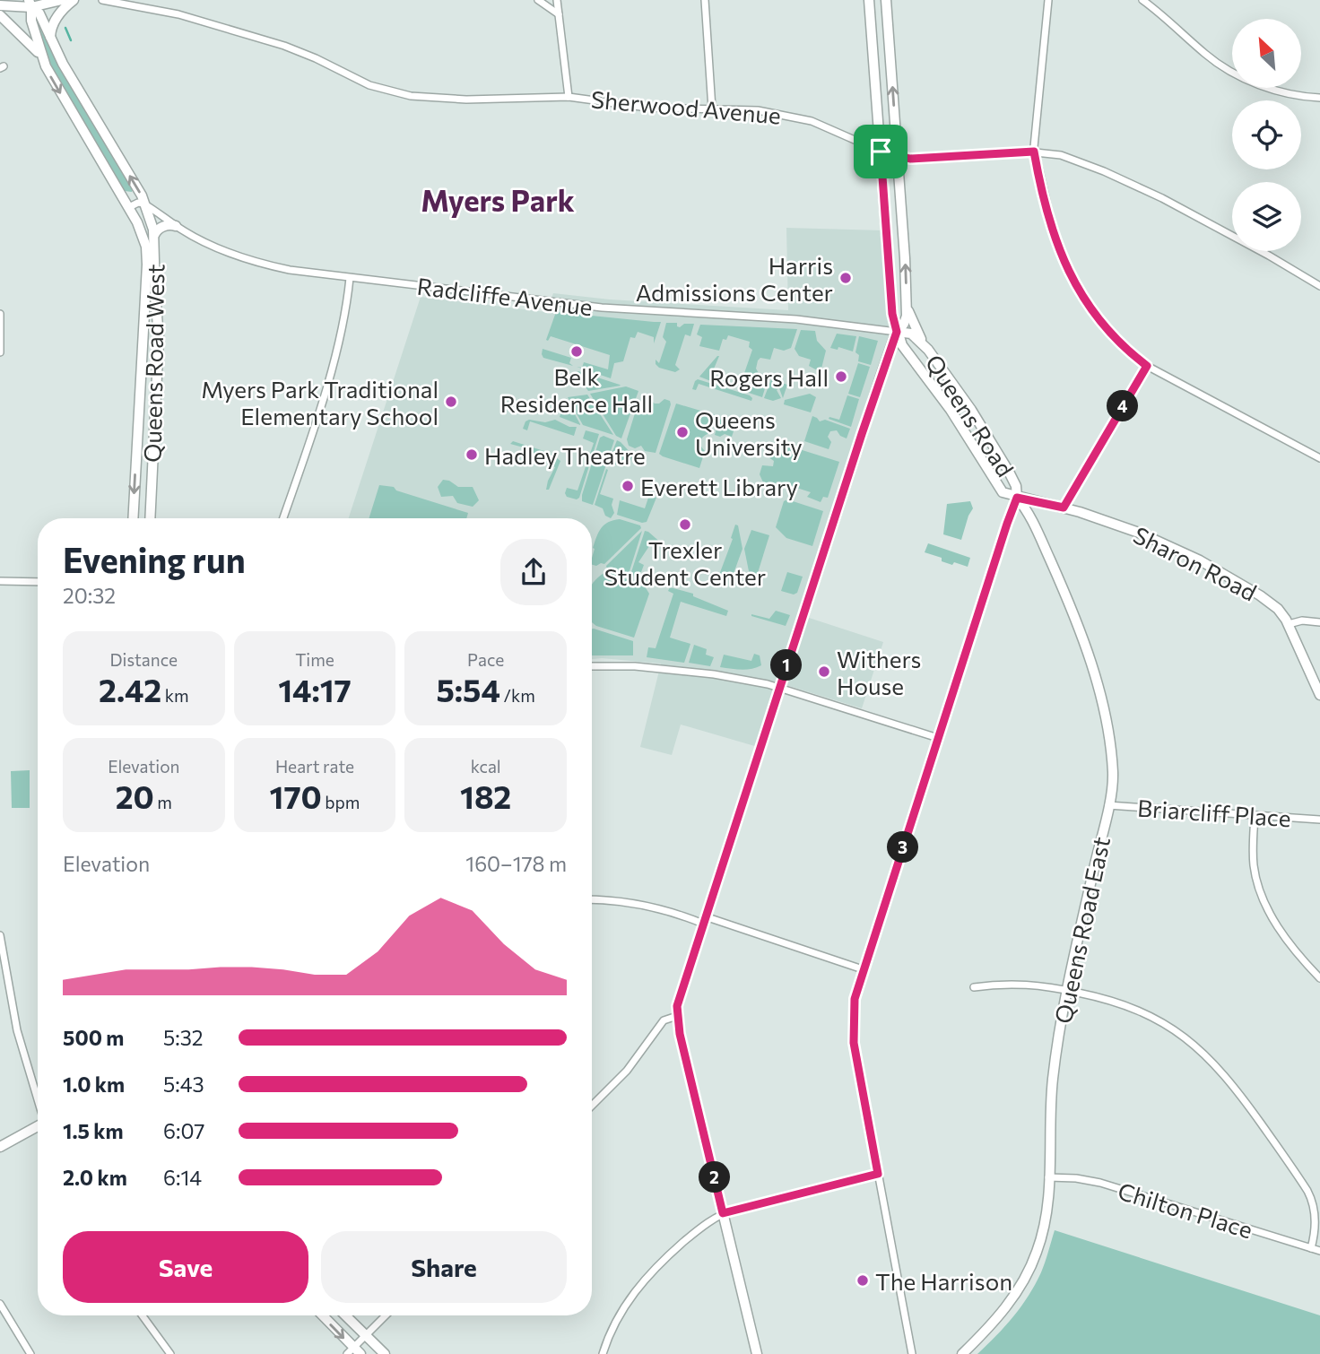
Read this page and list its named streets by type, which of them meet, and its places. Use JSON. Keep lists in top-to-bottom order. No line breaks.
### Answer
{"streets":{"street":["Sherwood Avenue","Radcliffe Avenue","Queens Road West","Queens Road","Sharon Road","Briarcliff Place","Queens Road East","Chilton Place"]},"crossings":[["Sherwood Avenue","Queens Road"],["Radcliffe Avenue","Queens Road West"],["Radcliffe Avenue","Queens Road"],["Queens Road","Sharon Road"],["Queens Road","Queens Road East"],["Sharon Road","Queens Road East"],["Briarcliff Place","Queens Road East"],["Queens Road East","Chilton Place"]],"districts":["Myers Park"],"places":["Harris Admissions Center","Belk Residence Hall","Rogers Hall","Myers Park Traditional Elementary School","Queens University","Hadley Theatre","Everett Library","Trexler Student Center","Withers House","The Harrison"],"north":"top left","page":{"pins":["4","1","3","2"],"heading":["Evening run","20:32"],"stats":[["Distance","2.42 km"],["Time","14:17"],["Pace","5:54 /km"],["Elevation","20 m"],["Heart rate","170 bpm"],["kcal","182"]],"chart":["Elevation","160–178 m"],"list":[{"name":"500 m","note":"5:32"},{"name":"1.0 km","note":"5:43"},{"name":"1.5 km","note":"6:07"},{"name":"2.0 km","note":"6:14"}],"buttons":["Save","Share"]}}
